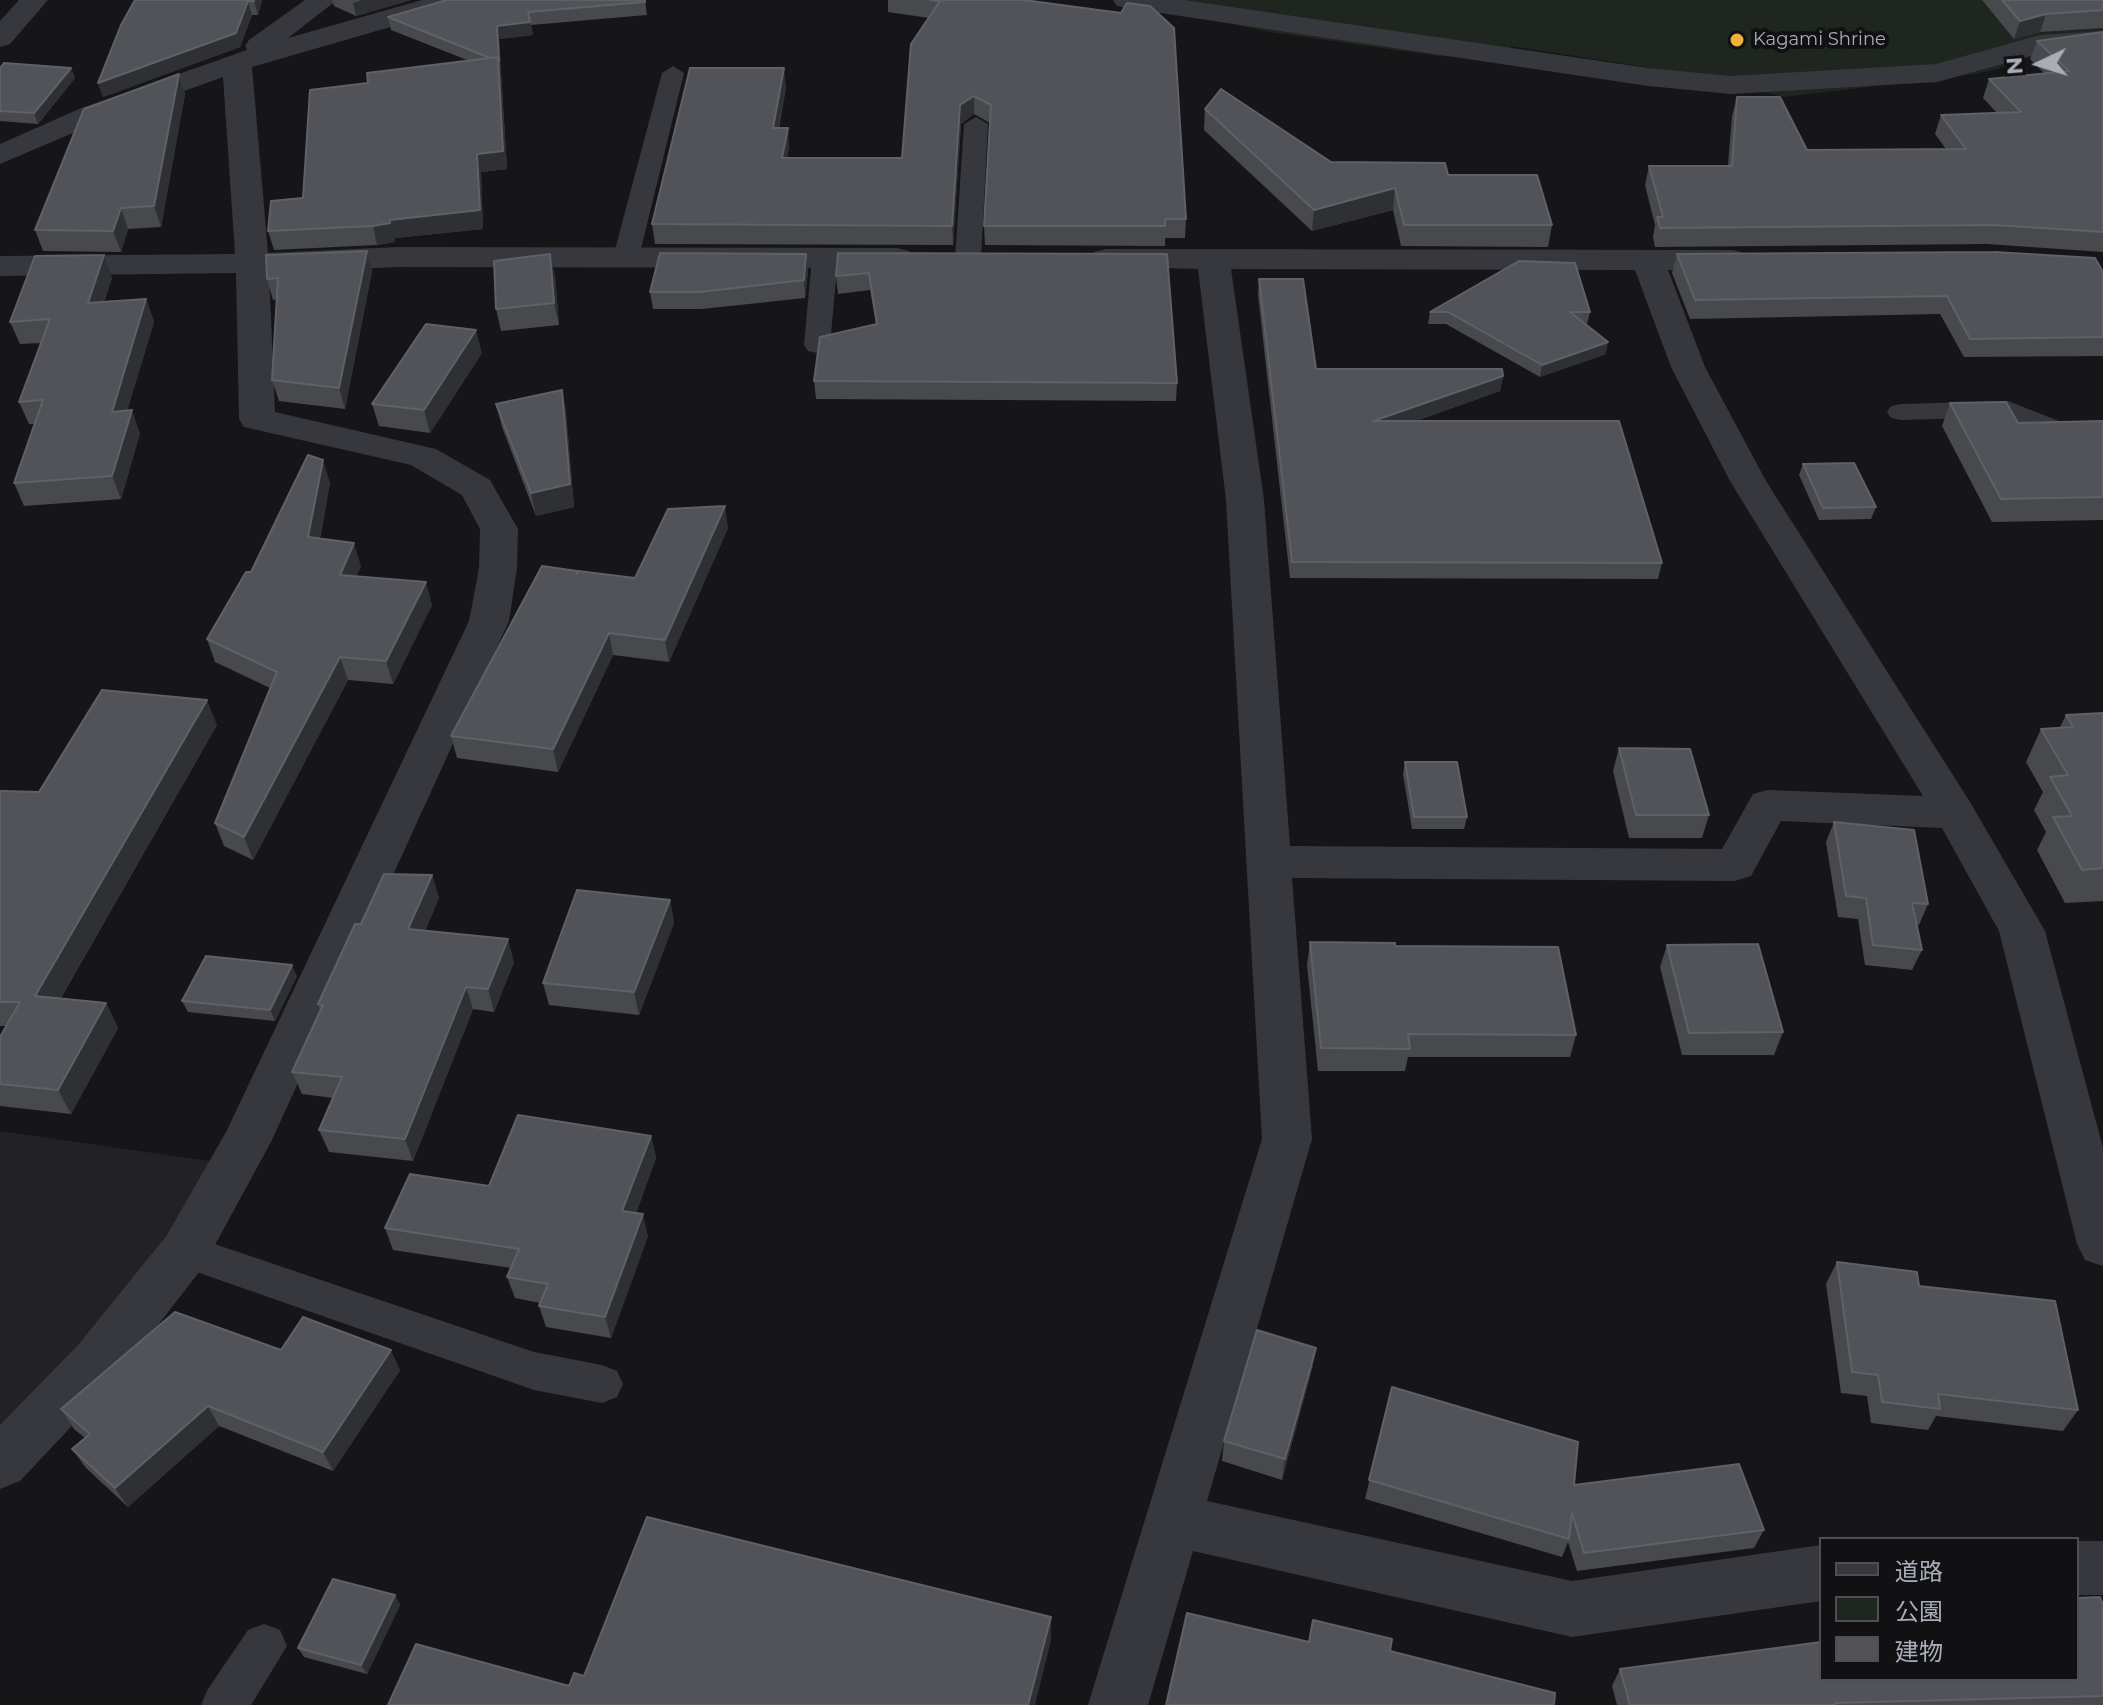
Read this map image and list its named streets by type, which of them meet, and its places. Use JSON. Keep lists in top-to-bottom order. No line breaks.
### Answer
{"places":["Kagami Shrine"],"legend":["道路","公園","建物"],"north":"left"}
